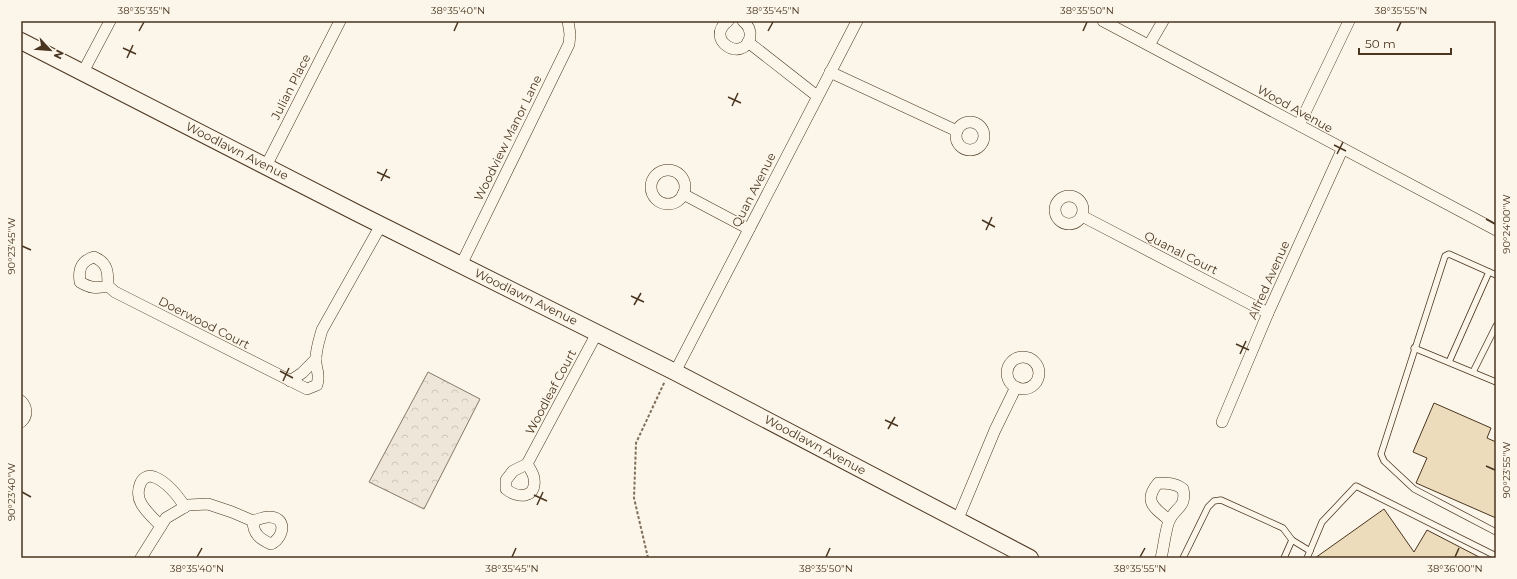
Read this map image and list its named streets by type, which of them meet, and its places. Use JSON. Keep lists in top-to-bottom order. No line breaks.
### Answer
{"streets":{"street":["Julian Place","Wood Avenue","Woodview Manor Lane","Woodlawn Avenue","Quan Avenue","Quanal Court","Alfred Avenue","Doerwood Court","Woodleaf Court"]},"crossings":[["Julian Place","Woodlawn Avenue"],["Wood Avenue","Alfred Avenue"],["Woodview Manor Lane","Woodlawn Avenue"],["Woodlawn Avenue","Quan Avenue"],["Woodlawn Avenue","Doerwood Court"],["Woodlawn Avenue","Woodleaf Court"],["Quanal Court","Alfred Avenue"]],"scale_bar":"50 m","north":"bottom right","coordinates":["38°35'35\"N","38°35'40\"N","38°35'45\"N","38°35'50\"N","38°35'55\"N","90°24'00\"W","90°23'45\"W","90°23'55\"W","90°23'40\"W","38°36'00\"N"]}
